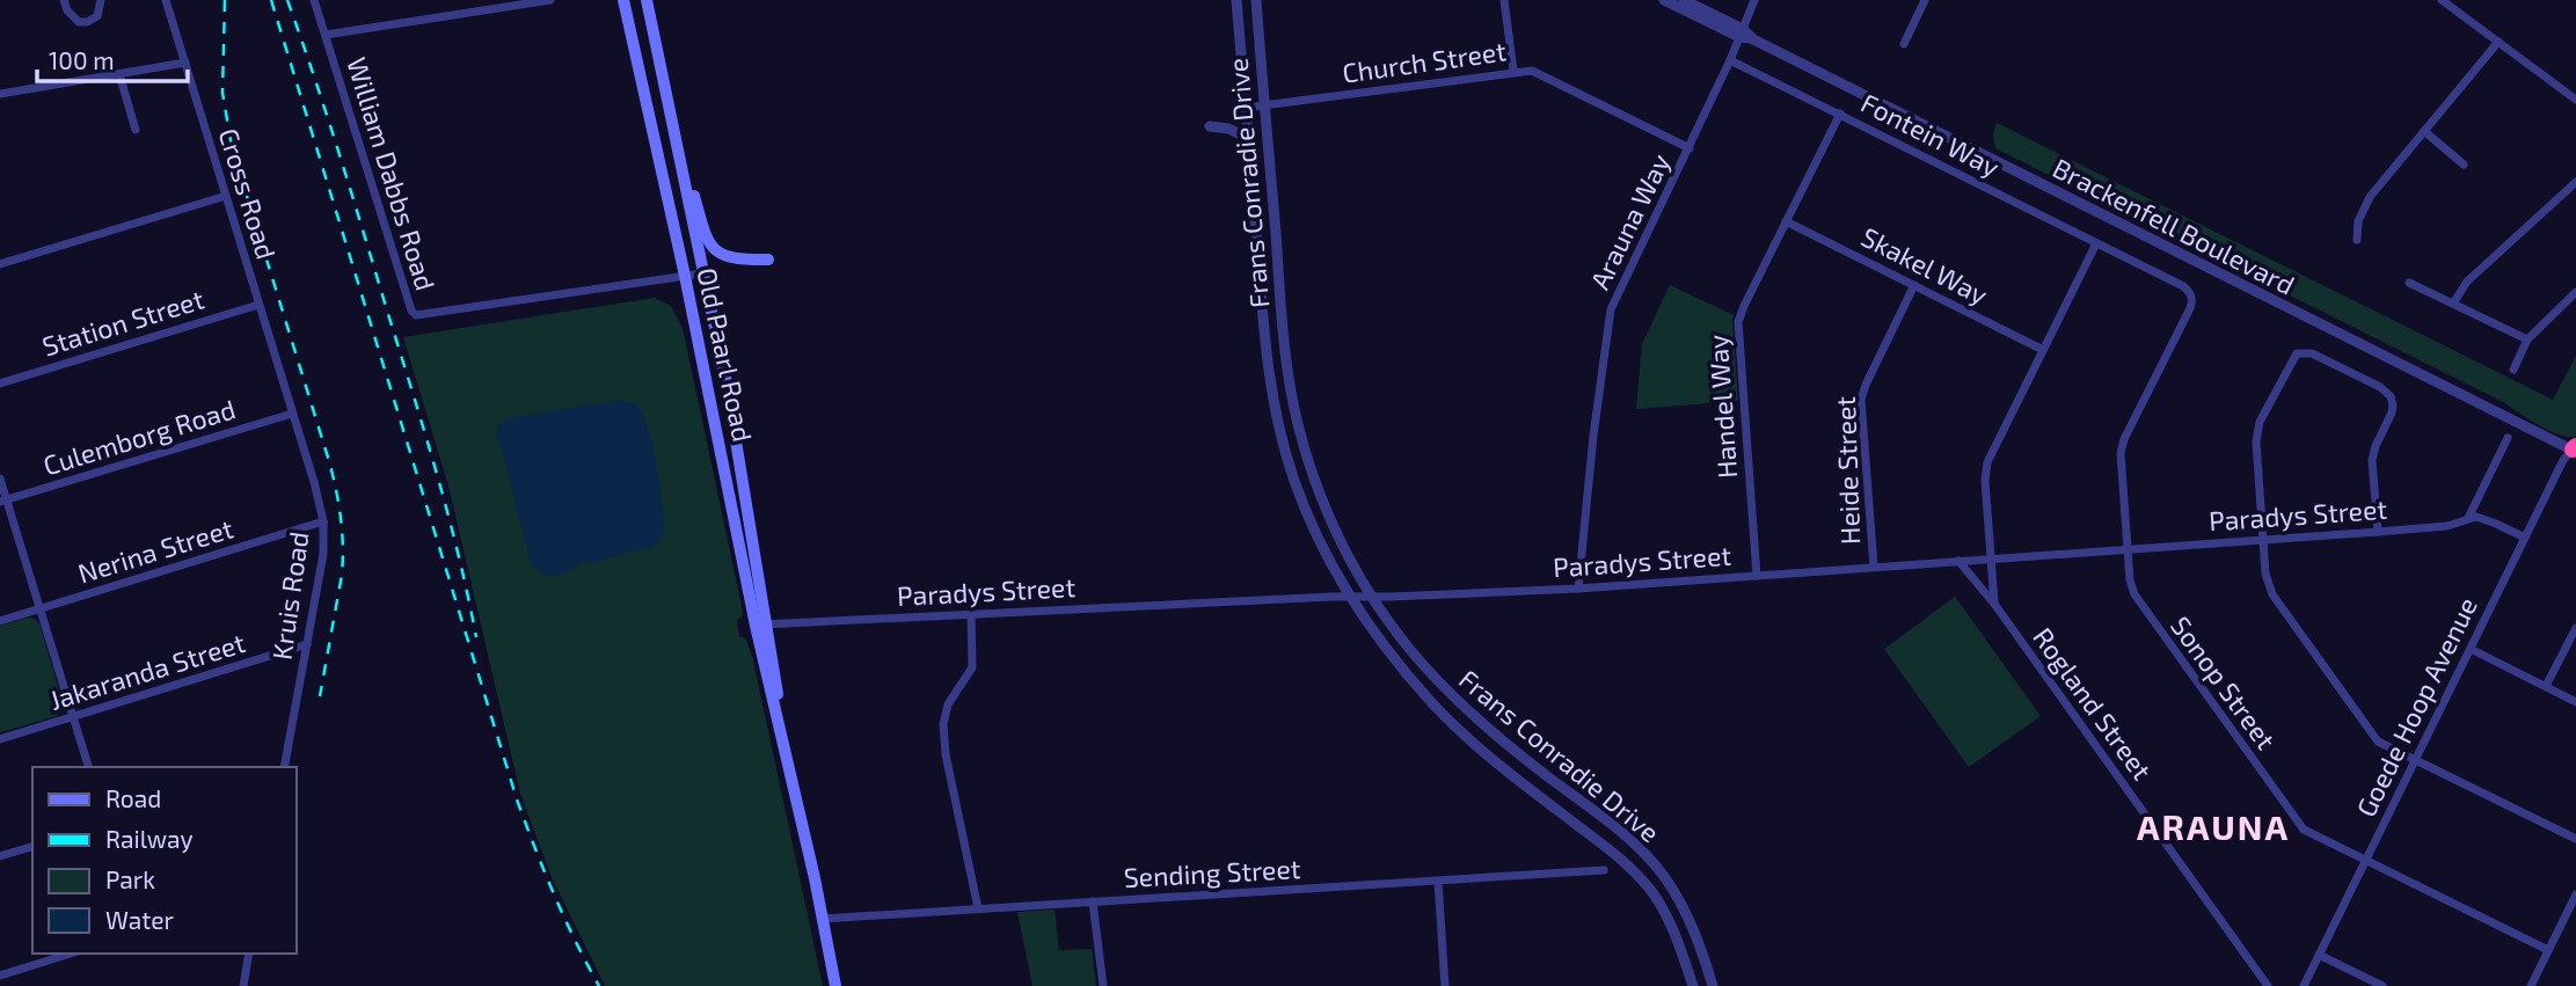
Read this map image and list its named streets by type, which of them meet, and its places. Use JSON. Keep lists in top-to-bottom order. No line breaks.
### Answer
{"streets":{"main road":["Old Paarl Road"],"street":["Church Street","Fontein Way","William Dabbs Road","Frans Conradie Drive","Cross Road","Arauna Way","Brackenfell Boulevard","Skakel Way","Station Street","Handel Way","Culemborg Road","Heide Street","Paradys Street","Nerina Street","Kruis Road","Jakaranda Street","Sonop Street","Rogland Street","Goede Hoop Avenue","Sending Street"]},"crossings":[["Church Street","Frans Conradie Drive"],["Church Street","Arauna Way"],["Fontein Way","Arauna Way"],["Fontein Way","Handel Way"],["Fontein Way","Sonop Street"],["William Dabbs Road","Old Paarl Road"],["Frans Conradie Drive","Paradys Street"],["Cross Road","Station Street"],["Cross Road","Kruis Road"],["Arauna Way","Brackenfell Boulevard"],["Arauna Way","Paradys Street"],["Brackenfell Boulevard","Goede Hoop Avenue"],["Skakel Way","Handel Way"],["Skakel Way","Heide Street"],["Station Street","Kruis Road"],["Old Paarl Road","Paradys Street"],["Old Paarl Road","Sending Street"],["Handel Way","Paradys Street"],["Culemborg Road","Kruis Road"],["Heide Street","Paradys Street"],["Paradys Street","Sonop Street"],["Paradys Street","Rogland Street"],["Paradys Street","Goede Hoop Avenue"],["Nerina Street","Kruis Road"],["Kruis Road","Jakaranda Street"],["Sonop Street","Goede Hoop Avenue"]],"districts":["ARAUNA"],"legend":["Road","Railway","Park","Water"],"scale_bar":"100 m"}
